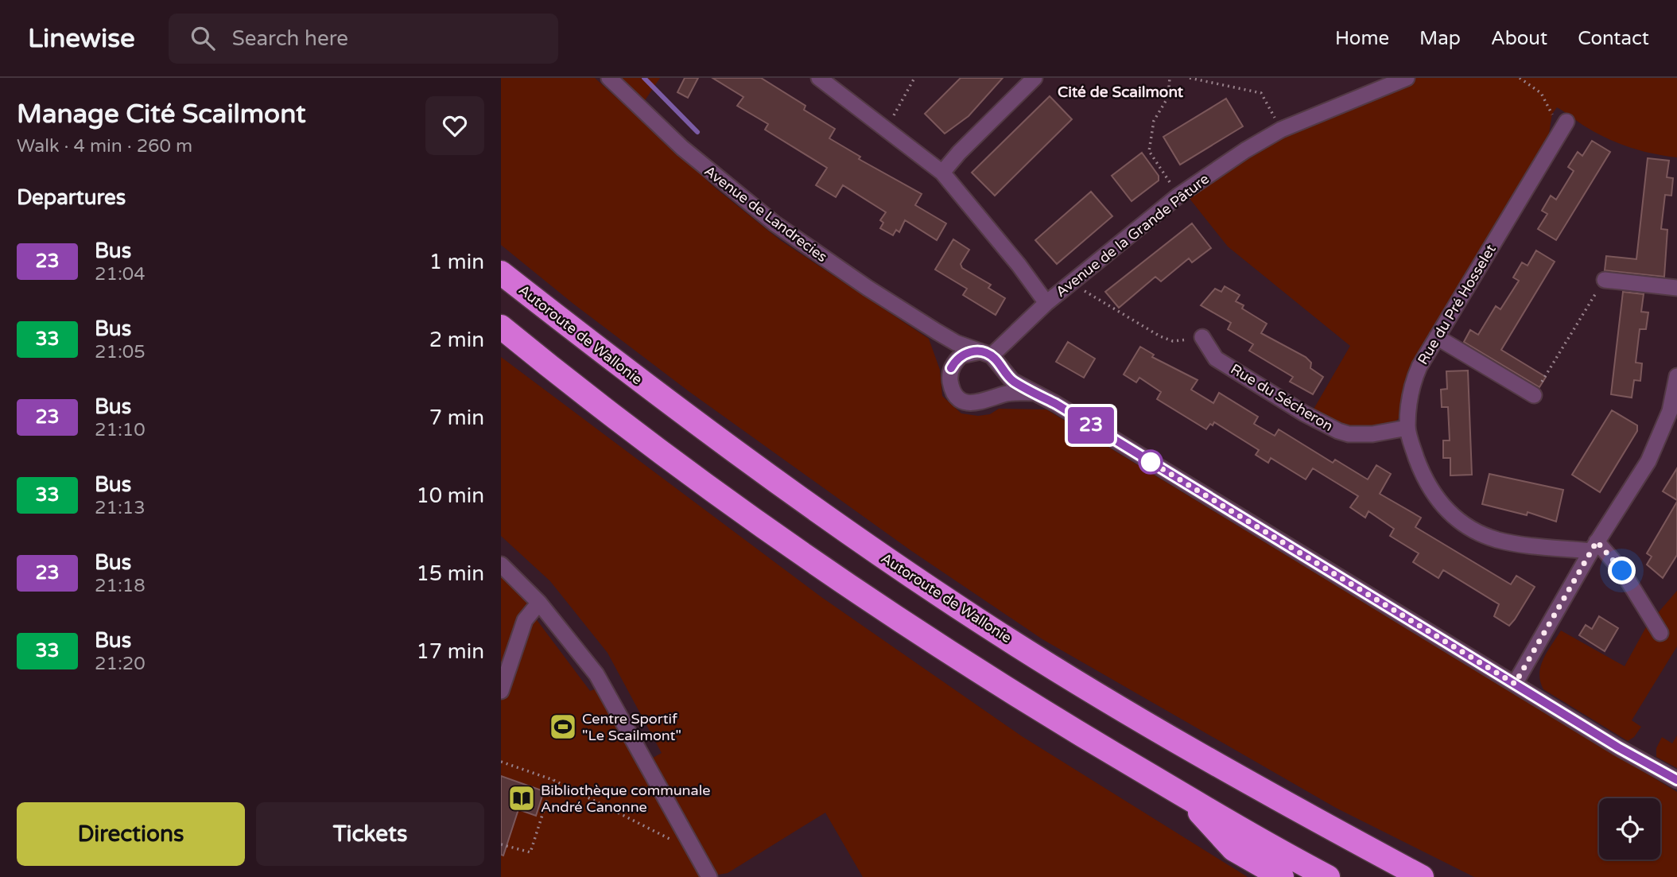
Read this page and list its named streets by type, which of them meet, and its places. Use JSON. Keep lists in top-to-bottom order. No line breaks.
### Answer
{"streets":{"highway":["Autoroute de Wallonie"],"street":["Avenue de Landrecies","Avenue de la Grande Pâture","Rue du Pré Hosselet","Rue du Sécheron"]},"crossings":[["Avenue de Landrecies","Avenue de la Grande Pâture"],["Rue du Pré Hosselet","Rue du Sécheron"]],"districts":["Cité de Scailmont"],"places":{"sports":["Centre Sportif \"Le Scailmont\""],"library":["Bibliothèque communale André Canonne"]},"lines":["bus line 23"],"page":{"header":"Linewise","search":"Search here","nav":["Home","Map","About","Contact"],"heading":[["Manage Cité Scailmont","Walk · 4 min · 260 m"],"Departures"],"on_map":"23","list":[{"mark":"23","name":"Bus","note":"21:04","value":"1 min"},{"mark":"33","name":"Bus","note":"21:05","value":"2 min"},{"mark":"23","name":"Bus","note":"21:10","value":"7 min"},{"mark":"33","name":"Bus","note":"21:13","value":"10 min"},{"mark":"23","name":"Bus","note":"21:18","value":"15 min"},{"mark":"33","name":"Bus","note":"21:20","value":"17 min"}],"buttons":["Directions","Tickets"]}}
